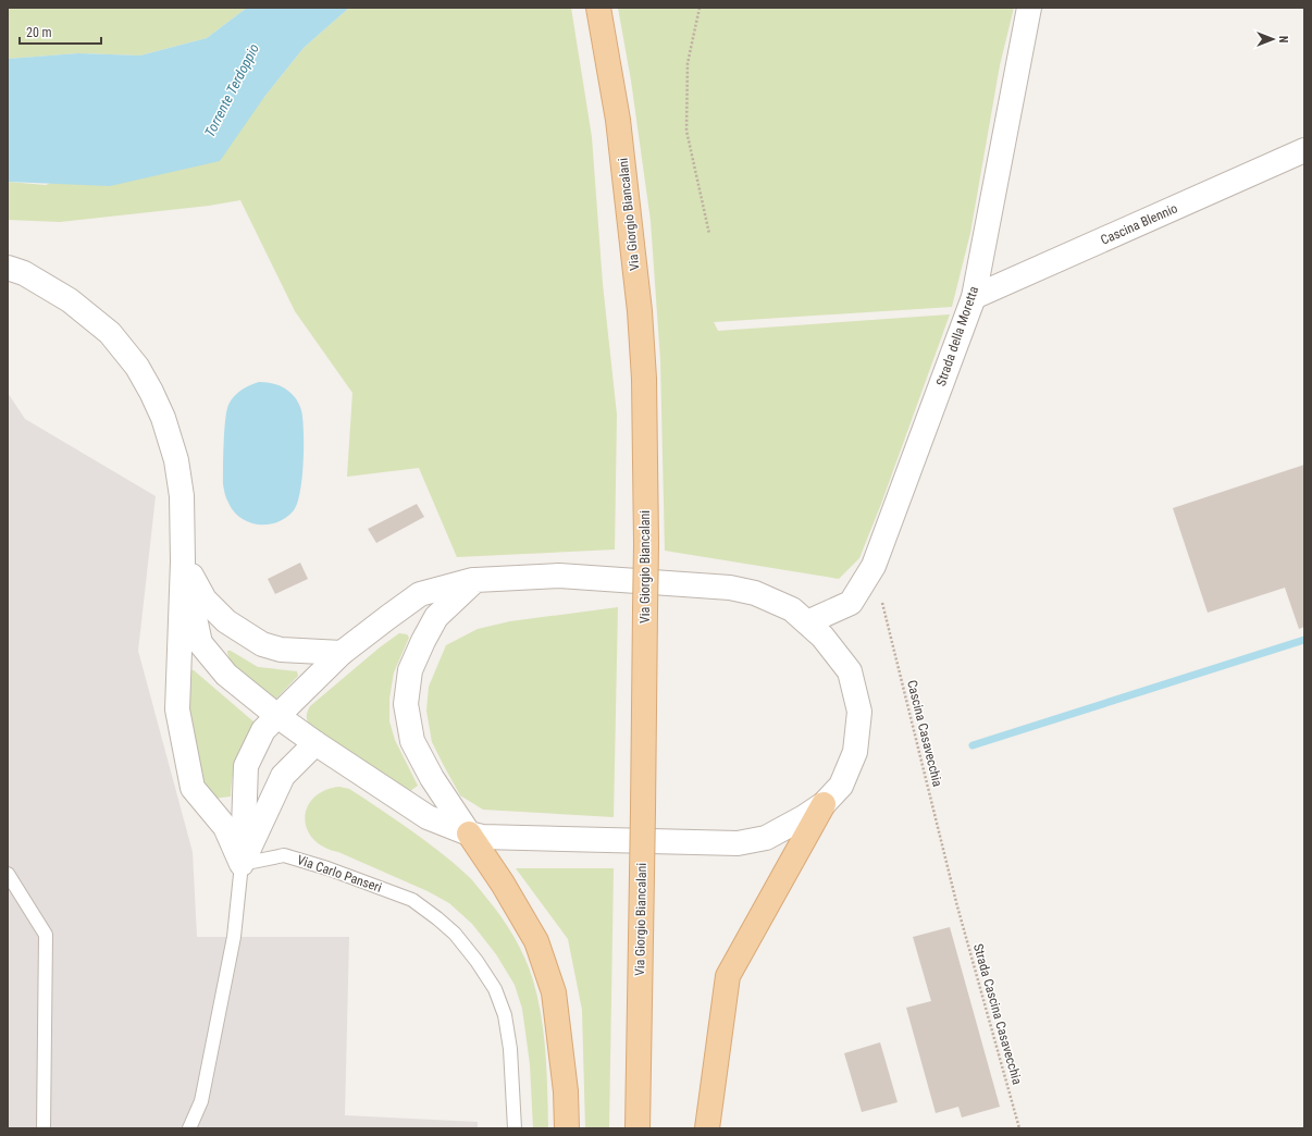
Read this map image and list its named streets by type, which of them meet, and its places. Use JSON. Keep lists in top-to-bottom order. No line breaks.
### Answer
{"streets":{"main road":["Via Giorgio Biancalani"],"street":["Cascina Blennio","Strada della Moretta"],"lane":["Via Carlo Panseri"],"path":["Cascina Casavecchia","Strada Cascina Casavecchia"]},"crossings":[["Cascina Blennio","Strada della Moretta"],["Strada della Moretta","Cascina Casavecchia"],["Cascina Casavecchia","Strada Cascina Casavecchia"]],"water":["Torrente Terdoppio"],"scale_bar":"20 m","north":"right"}
